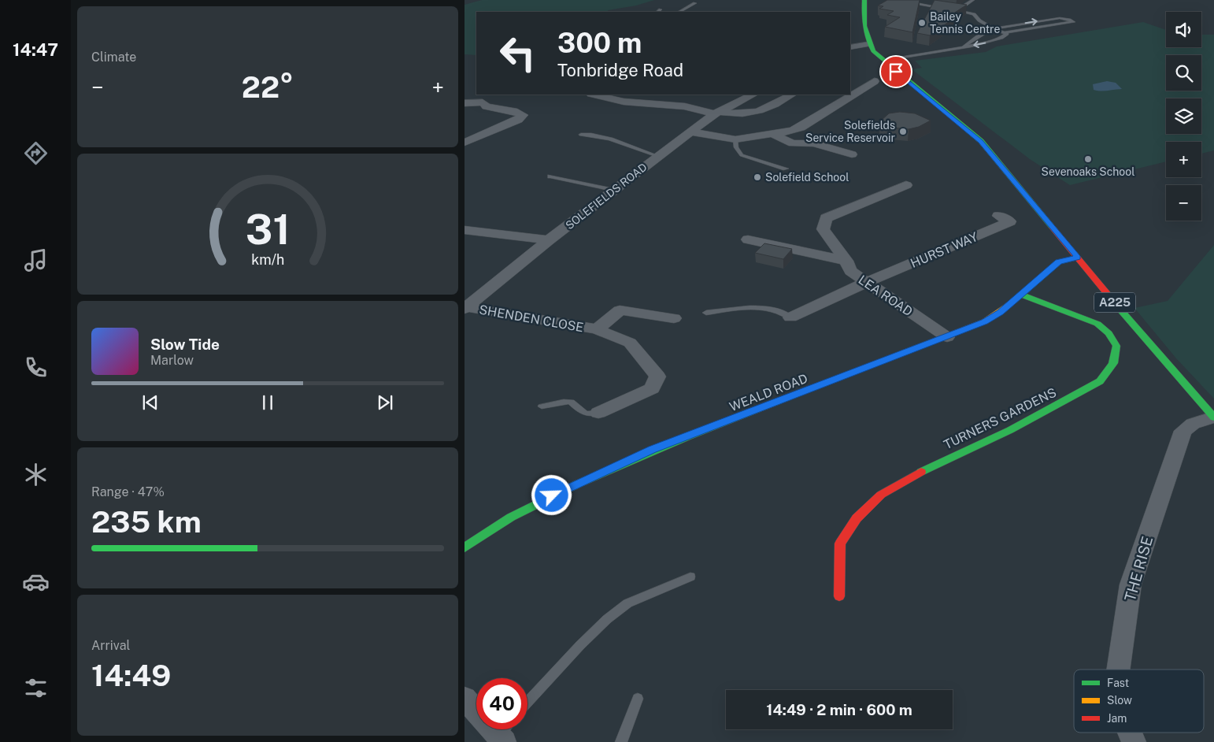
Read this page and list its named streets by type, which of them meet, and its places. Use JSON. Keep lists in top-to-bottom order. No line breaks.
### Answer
{"streets":{"main road":["A225","WEALD ROAD","TURNERS GARDENS"],"street":["SOLEFIELDS ROAD","HURST WAY","LEA ROAD","SHENDEN CLOSE","THE RISE"]},"crossings":[["SOLEFIELDS ROAD","SHENDEN CLOSE"],["HURST WAY","LEA ROAD"],["LEA ROAD","WEALD ROAD"],["A225","WEALD ROAD"],["A225","THE RISE"],["WEALD ROAD","TURNERS GARDENS"]],"places":["Bailey Tennis Centre","Solefields Service Reservoir","Sevenoaks School","Solefield School"],"legend":["Fast","Slow","Jam"],"page":{"tabs":"14:47","tile":["Climate",["Range · 47%","235 km"],["Arrival","14:49"]],"map_buttons":["+","−"],"turn":["300 m","Tonbridge Road"],"heat":["−","22°","+"],"song":["Slow Tide","Marlow"],"limit":"40","trip":"14:49 · 2 min · 600 m","gauge":["31","km/h"]}}
